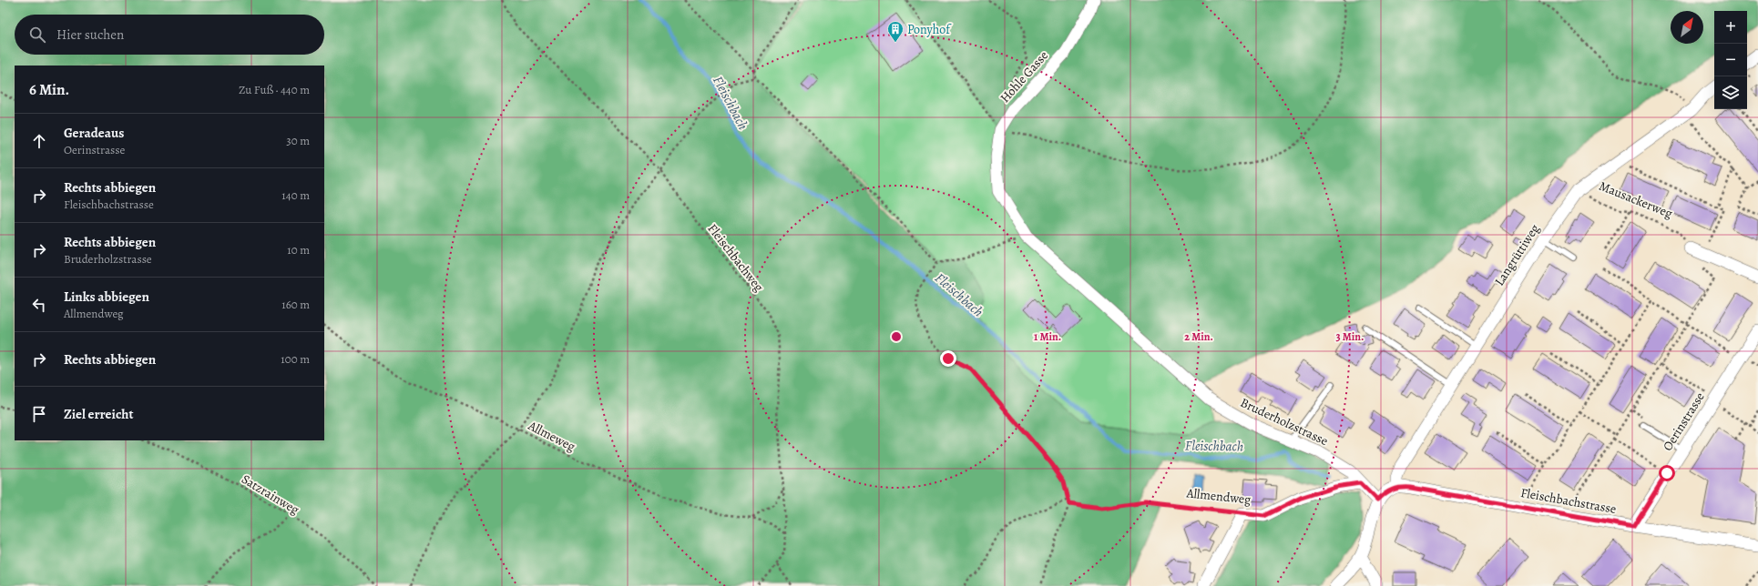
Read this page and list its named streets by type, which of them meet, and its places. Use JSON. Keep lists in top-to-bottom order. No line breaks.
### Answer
{"streets":{"street":["Hohle Gasse","Langrüttiweg","Bruderholzstrasse","Oerinstrasse","Allmendweg","Fleischbachstrasse"],"path":["Mausackerweg","Fleischbachweg","Allmeweg","Satzrainweg"]},"crossings":[["Hohle Gasse","Bruderholzstrasse"],["Mausackerweg","Langrüttiweg"],["Langrüttiweg","Fleischbachstrasse"],["Fleischbachweg","Allmeweg"],["Bruderholzstrasse","Allmendweg"],["Oerinstrasse","Fleischbachstrasse"]],"water":["Fleischbach"],"places":{"building":["Ponyhof"]},"north":"top right","page":{"map_buttons":["+","−"],"search":"Hier suchen","heading":["6 Min.","Zu Fuß · 440 m"],"list":[["Geradeaus","Oerinstrasse","30 m"],["Rechts abbiegen","Fleischbachstrasse","140 m"],["Rechts abbiegen","Bruderholzstrasse","10 m"],["Links abbiegen","Allmendweg","160 m"],["Rechts abbiegen","100 m"],"Ziel erreicht"]},"rings":["1 Min.","2 Min.","3 Min."]}
